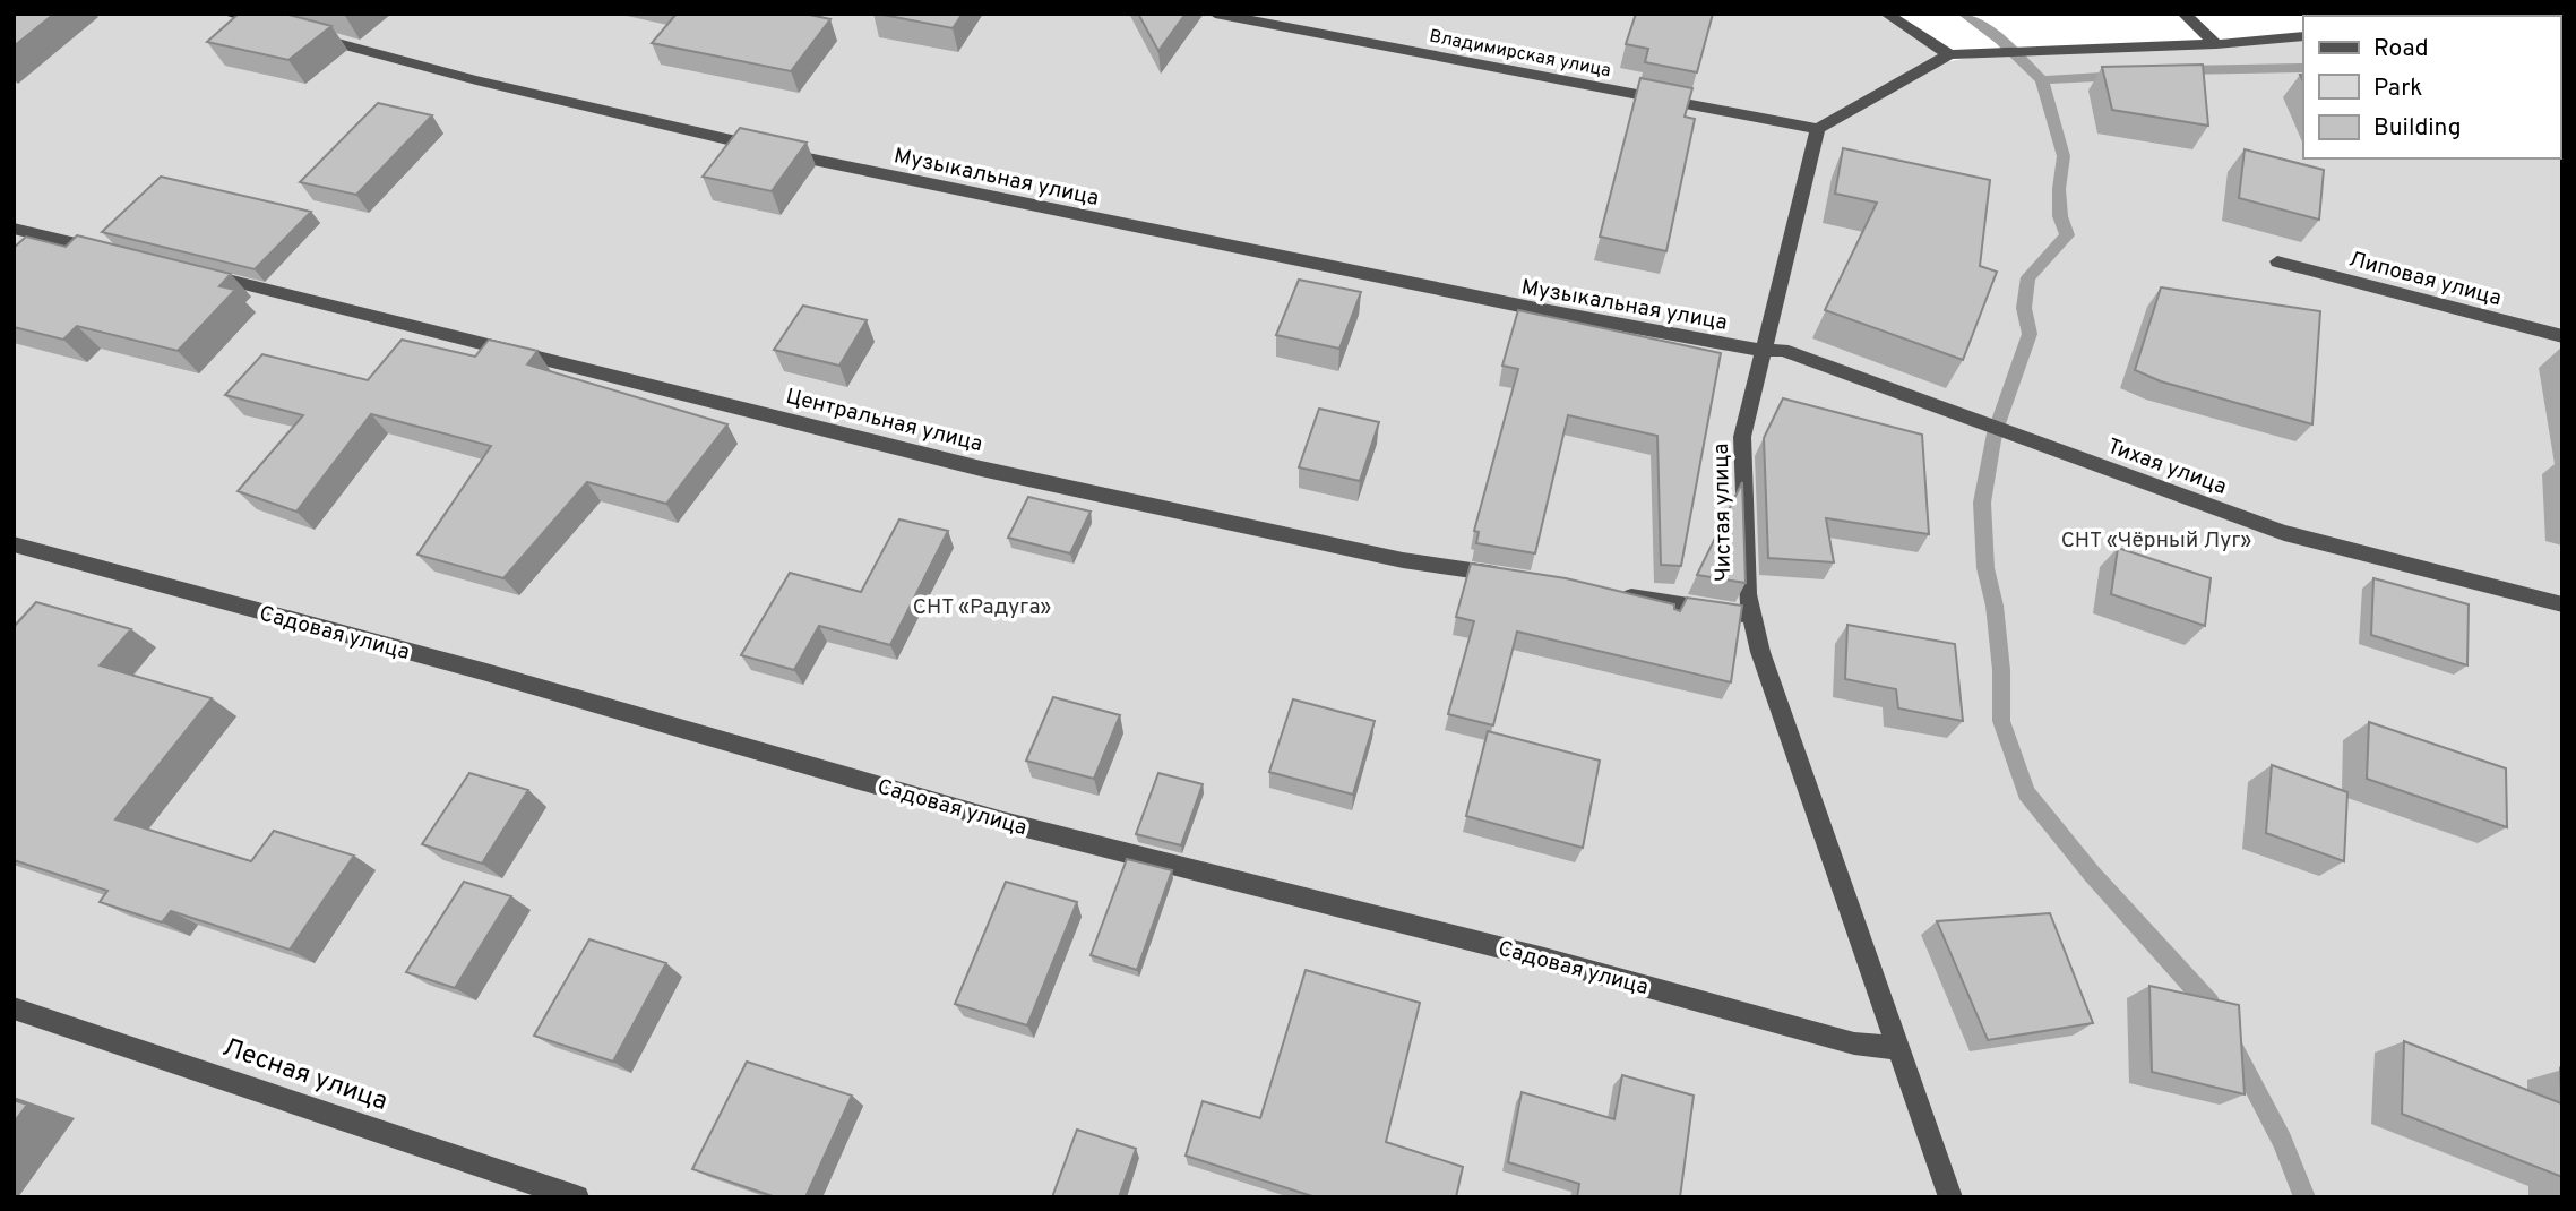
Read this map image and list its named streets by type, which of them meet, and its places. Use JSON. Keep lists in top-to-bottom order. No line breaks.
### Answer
{"streets":{"street":["Владимирская улица","Музыкальная улица","Липовая улица","Центральная улица","Тихая улица","Чистая улица","Садовая улица","Лесная улица"]},"crossings":[["Владимирская улица","Чистая улица"],["Музыкальная улица","Тихая улица"],["Музыкальная улица","Чистая улица"],["Тихая улица","Чистая улица"],["Чистая улица","Садовая улица"]],"parks":["СНТ «Чёрный Луг»","СНТ «Радуга»"],"legend":["Road","Park","Building"]}
